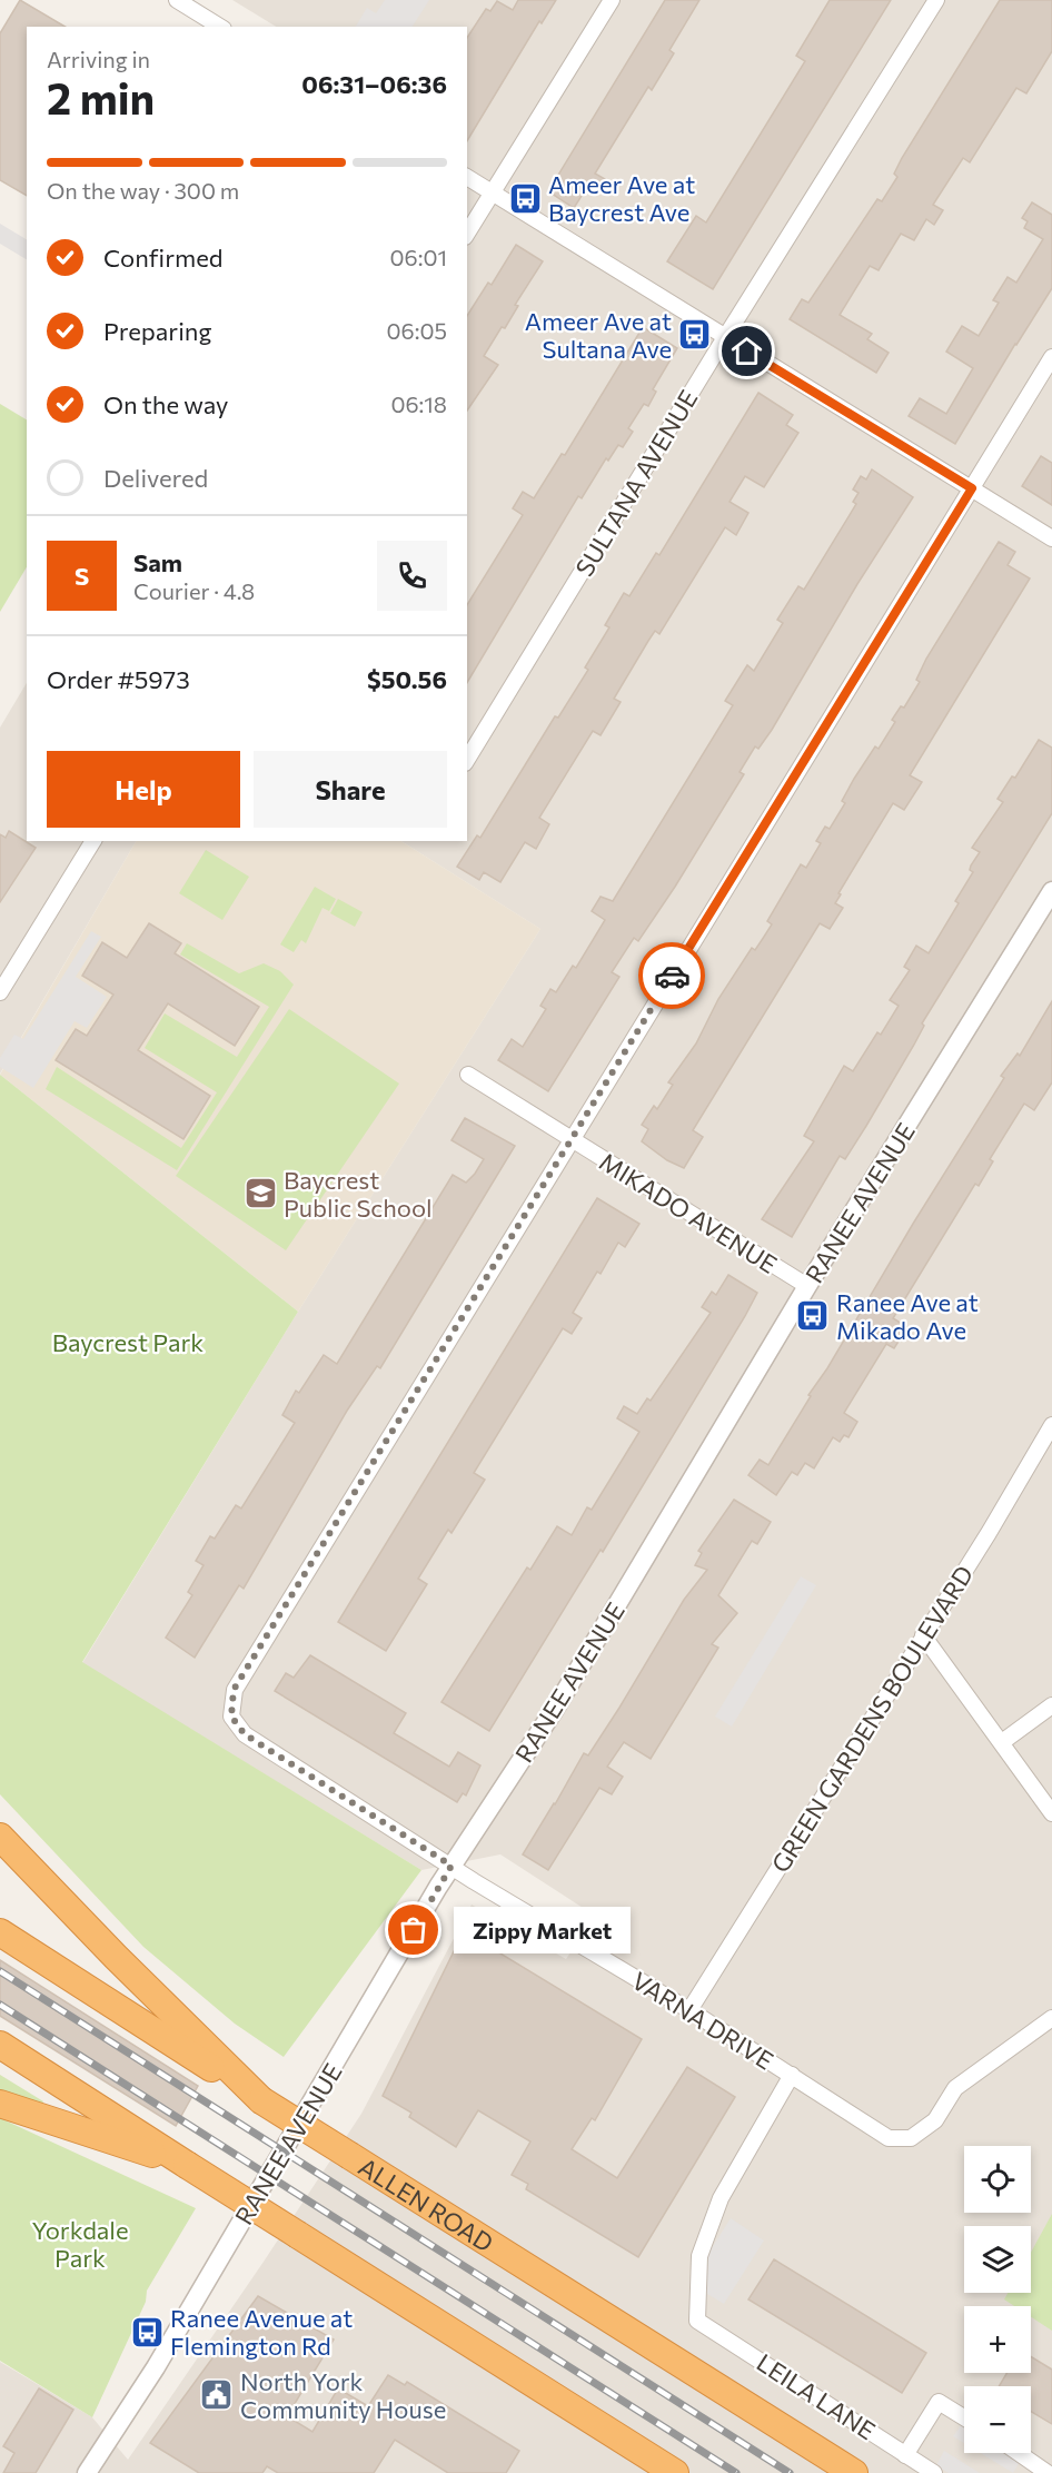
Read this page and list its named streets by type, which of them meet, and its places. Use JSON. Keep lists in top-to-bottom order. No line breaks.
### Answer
{"streets":{"highway":["ALLEN ROAD"],"street":["SULTANA AVENUE","RANEE AVENUE","MIKADO AVENUE","GREEN GARDENS BOULEVARD","VARNA DRIVE","LEILA LANE"]},"crossings":[["RANEE AVENUE","MIKADO AVENUE"],["RANEE AVENUE","VARNA DRIVE"],["MIKADO AVENUE","VARNA DRIVE"],["GREEN GARDENS BOULEVARD","VARNA DRIVE"],["VARNA DRIVE","LEILA LANE"]],"parks":["Baycrest Park","Yorkdale Park"],"places":{"bus stop":["Ameer Ave at Baycrest Ave","Ameer Ave at Sultana Ave","Ranee Ave at Mikado Ave","Ranee Avenue at Flemington Rd"],"school or university":["Baycrest Public School"],"other":["Zippy Market"],"public building":["North York Community House"]},"page":{"heading":["2 min","Arriving in","06:31–06:36"],"panel":["Sam","Courier · 4.8","Order #5973","$50.56"],"bar":"On the way · 300 m","list":[["Confirmed","06:01"],["Preparing","06:05"],["On the way","06:18"],"Delivered"],"round":"S","buttons":["Help","Share"],"bubble":"Zippy Market","map_buttons":["+","−"]}}
